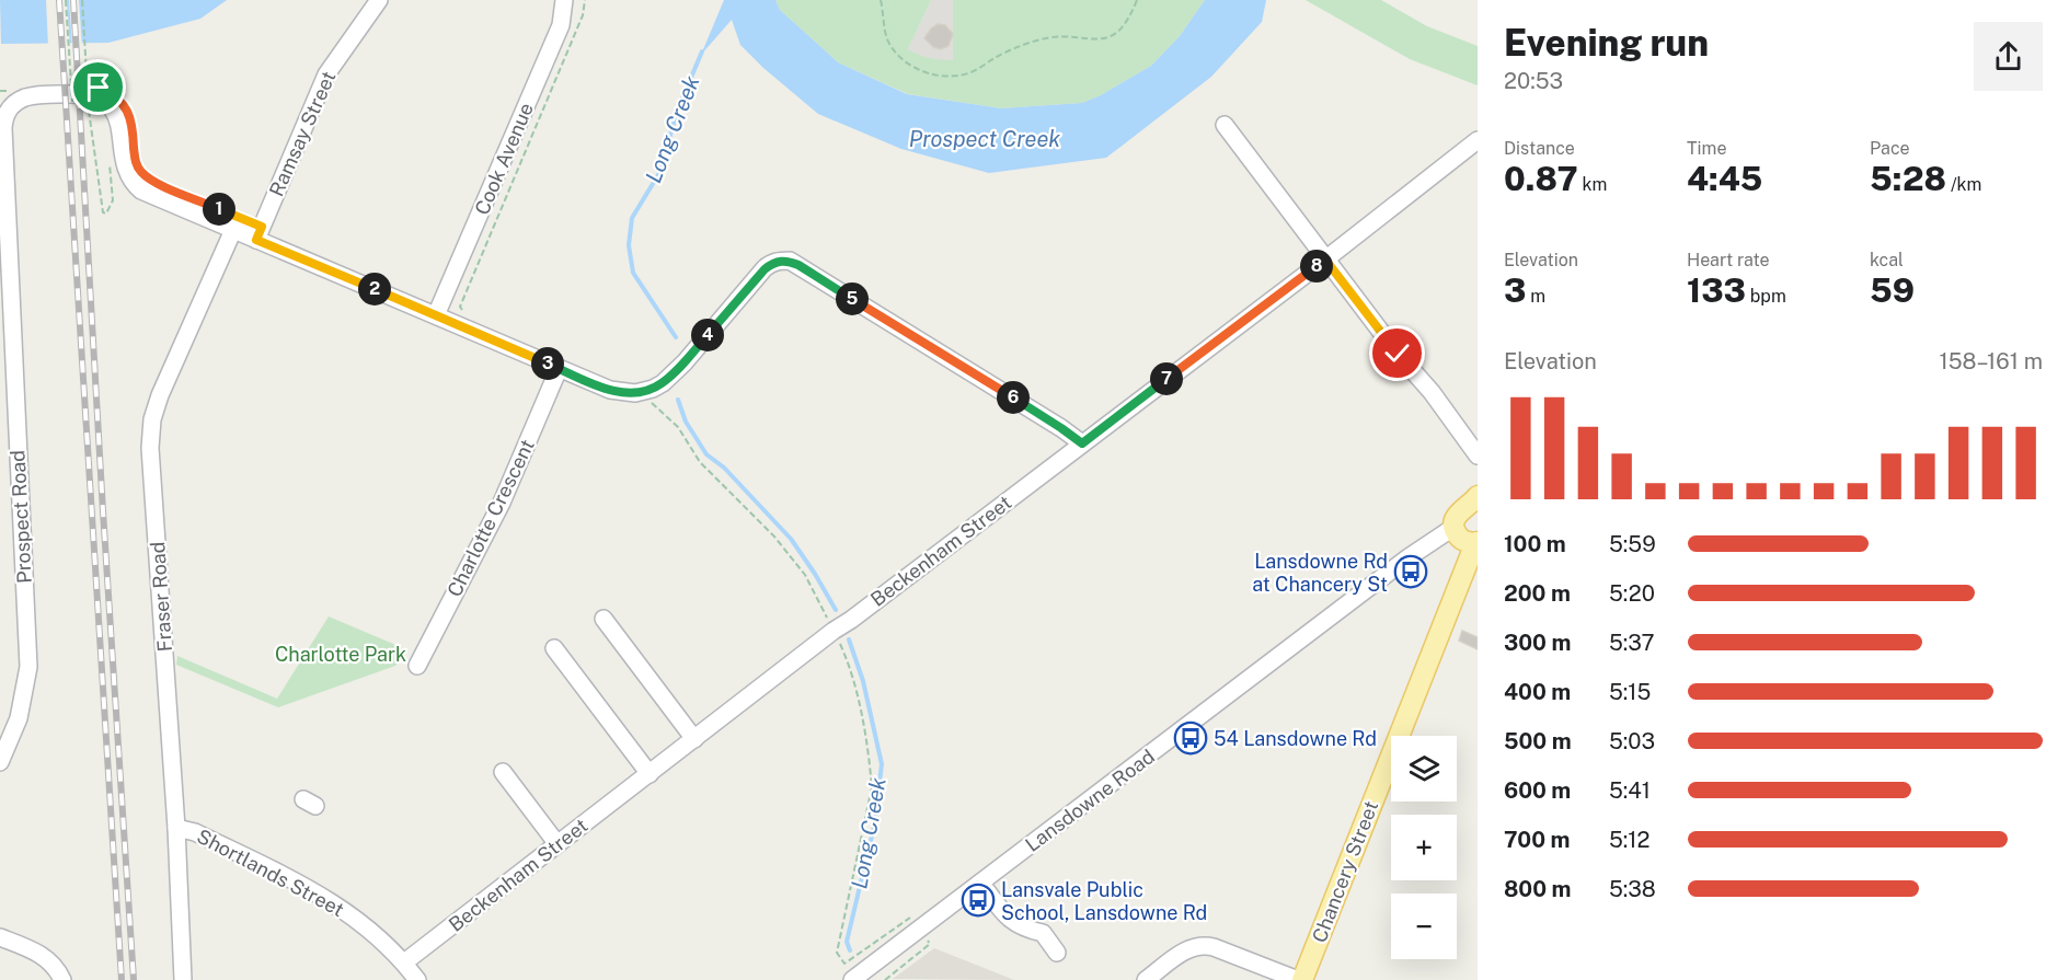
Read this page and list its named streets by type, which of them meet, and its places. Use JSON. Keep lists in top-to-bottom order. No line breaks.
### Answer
{"streets":{"main road":["Chancery Street"],"street":["Ramsay Street","Cook Avenue","Prospect Road","Charlotte Crescent","Beckenham Street","Fraser Road","Lansdowne Road","Shortlands Street"]},"crossings":[["Prospect Road","Fraser Road"],["Beckenham Street","Shortlands Street"],["Fraser Road","Shortlands Street"]],"water":["Long Creek","Prospect Creek"],"parks":["Charlotte Park"],"places":{"bus stop":["Lansdowne Rd at Chancery St","54 Lansdowne Rd","Lansvale Public School, Lansdowne Rd"]},"page":{"heading":["Evening run","20:53"],"stats":[["Distance","0.87 km"],["Time","4:45"],["Pace","5:28 /km"],["Elevation","3 m"],["Heart rate","133 bpm"],["kcal","59"]],"pins":["1","8","2","5","4","3","7","6"],"chart":["Elevation","158–161 m"],"list":[{"name":"100 m","note":"5:59"},{"name":"200 m","note":"5:20"},{"name":"300 m","note":"5:37"},{"name":"400 m","note":"5:15"},{"name":"500 m","note":"5:03"},{"name":"600 m","note":"5:41"},{"name":"700 m","note":"5:12"},{"name":"800 m","note":"5:38"}],"map_buttons":["+","−"]}}
